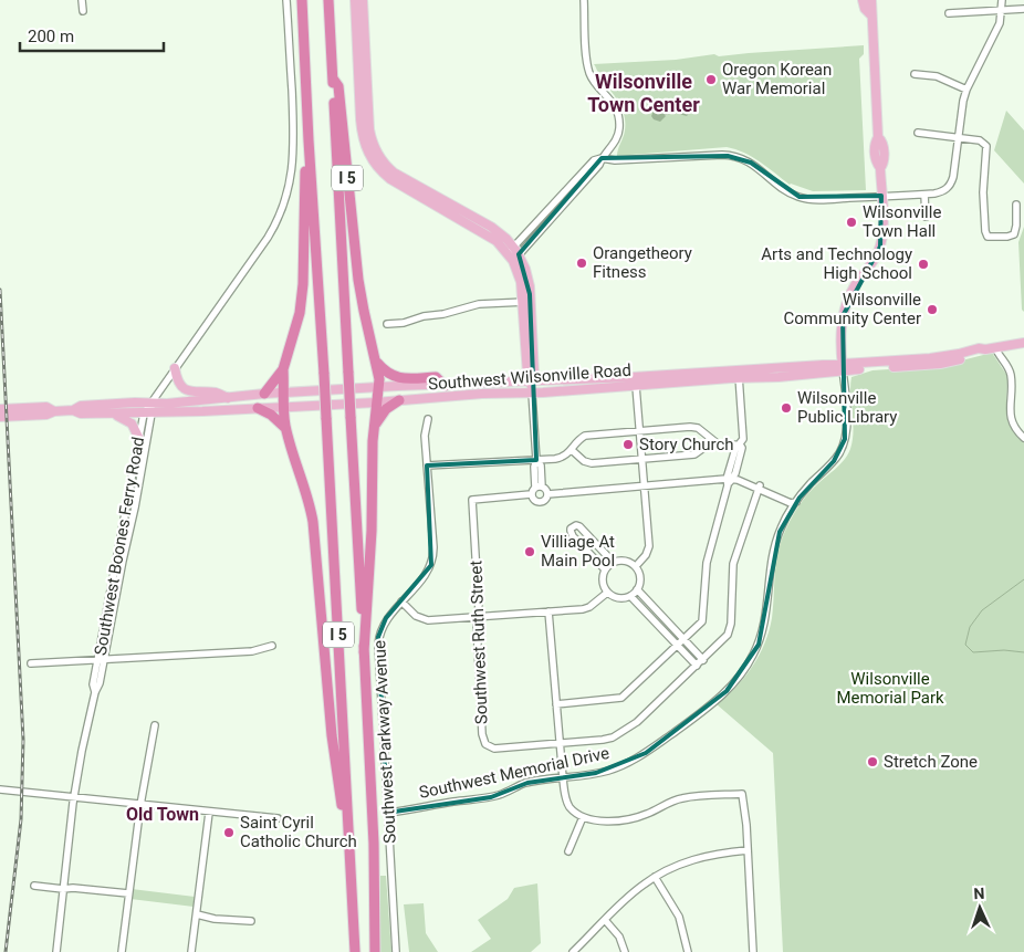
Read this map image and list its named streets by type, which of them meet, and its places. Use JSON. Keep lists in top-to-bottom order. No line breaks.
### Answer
{"streets":{"highway":["I 5"],"main road":["Southwest Wilsonville Road"],"street":["Southwest Boones Ferry Road","Southwest Ruth Street","Southwest Parkway Avenue","Southwest Memorial Drive"]},"crossings":[["I 5","Southwest Wilsonville Road"],["Southwest Wilsonville Road","Southwest Boones Ferry Road"],["Southwest Wilsonville Road","Southwest Memorial Drive"],["Southwest Parkway Avenue","Southwest Memorial Drive"]],"districts":["Wilsonville Town Center","Old Town"],"parks":["Wilsonville Memorial Park"],"places":["Oregon Korean War Memorial","Wilsonville Town Hall","Orangetheory Fitness","Arts and Technology High School","Wilsonville Community Center","Wilsonville Public Library","Story Church","Villiage At Main Pool","Stretch Zone","Saint Cyril Catholic Church"],"scale_bar":"200 m","north":"top"}
